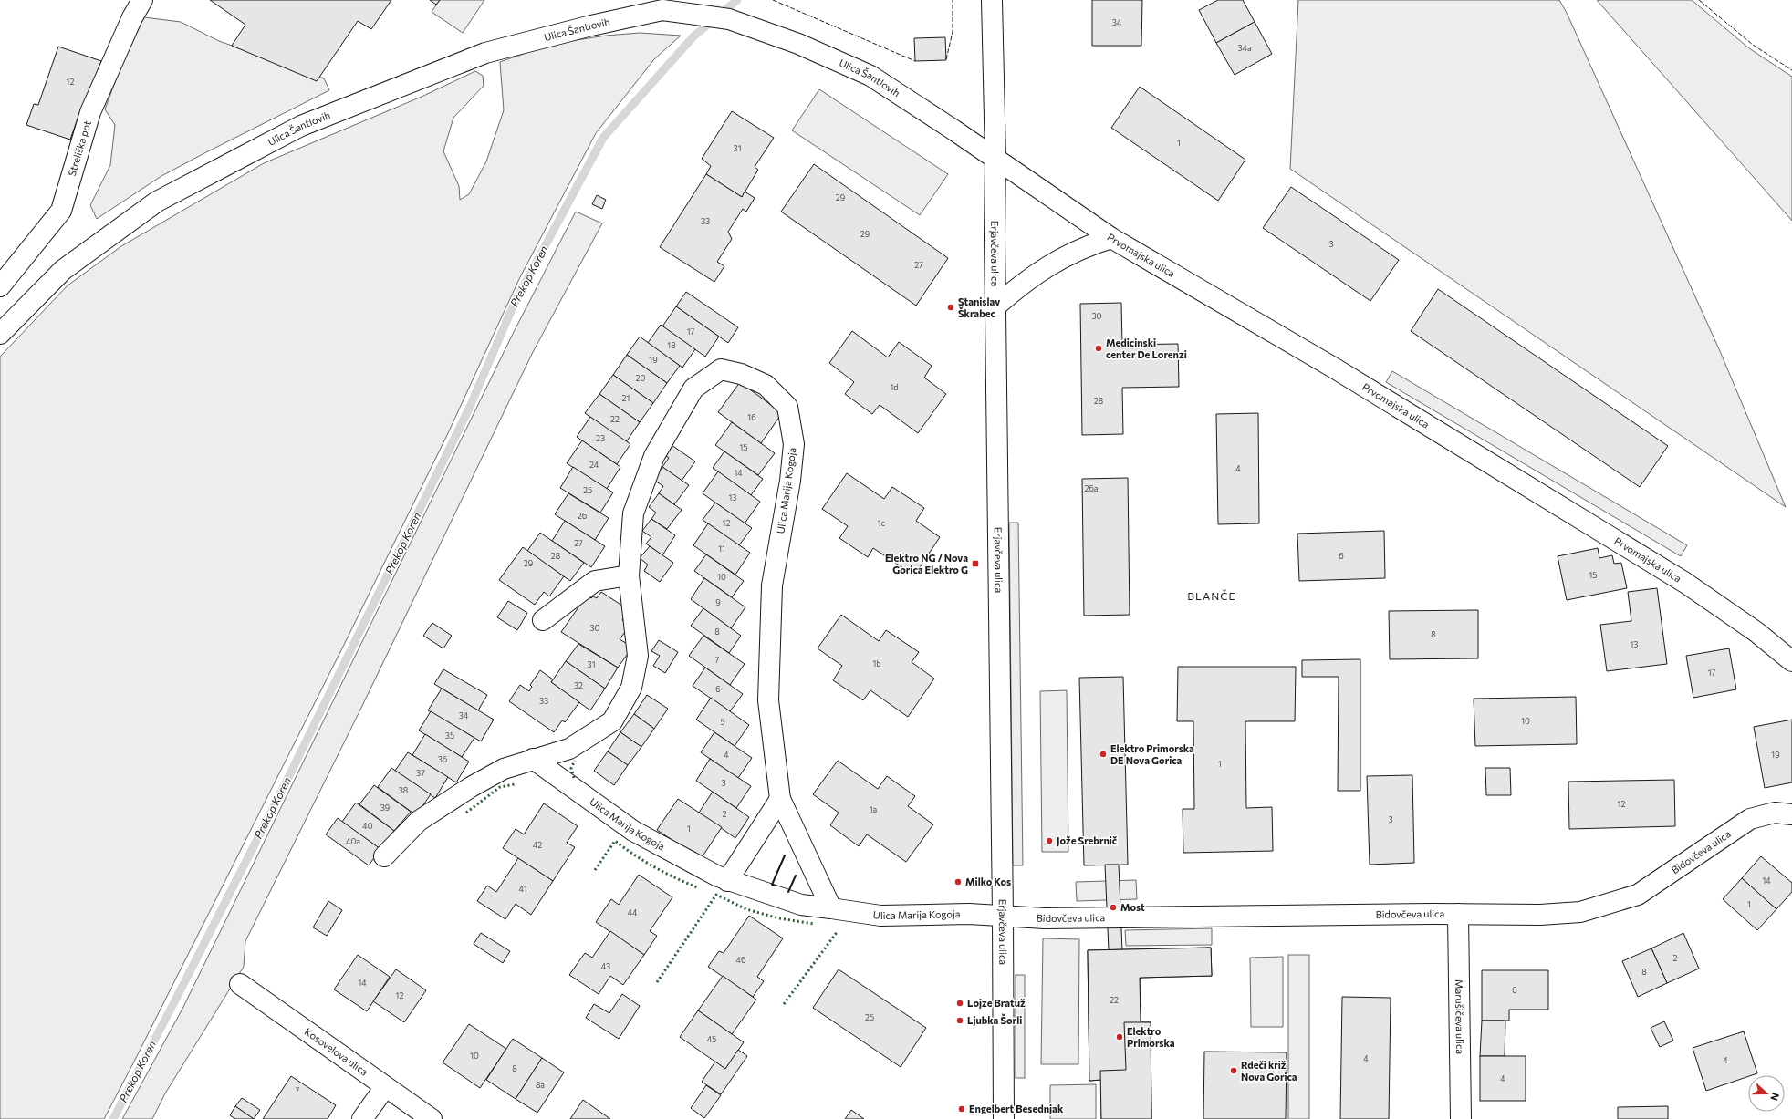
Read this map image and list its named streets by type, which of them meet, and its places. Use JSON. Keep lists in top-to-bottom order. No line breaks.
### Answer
{"streets":{"street":["Ulica Šantlovih","Streliška pot","Erjavčeva ulica","Prvomajska ulica","Ulica Marija Kogoja","Bidovčeva ulica","Marušičeva ulica","Kosovelova ulica"]},"crossings":[["Ulica Šantlovih","Erjavčeva ulica"],["Ulica Šantlovih","Prvomajska ulica"],["Erjavčeva ulica","Prvomajska ulica"],["Erjavčeva ulica","Ulica Marija Kogoja"],["Erjavčeva ulica","Bidovčeva ulica"],["Ulica Marija Kogoja","Bidovčeva ulica"],["Bidovčeva ulica","Marušičeva ulica"]],"districts":["BLANČE"],"water":["Prekop Koren"],"places":{"other":["Stanislav Škrabec","Medicinski center De Lorenzi","Elektro Primorska DE Nova Gorica","Jože Srebrnič","Milko Kos","Most","Lojze Bratuž","Ljubka Šorli","Elektro Primorska","Rdeči križ Nova Gorica","Engelbert Besednjak"],"transit":["Elektro NG / Nova Gorica Elektro G"]},"house_numbers":["34","34a","12","1","31","29","33","29","3","27","30","17","18","19","20","1d","21","28","16","22","23","15","24","4","14","26a","25","13","26","12","1c","27","11","28","6","29","15","10","9","30","8","8","13","7","1b","31","17","32","6","33","34","10","5","35","4","19","36","1","37","3","38","12","39","1a","2","3","40","1","40a","42","14","41","1","44","2","46","43","8","14","6","12","22","25","45","10","4","4","8","4","8a","7"],"north":"right"}
